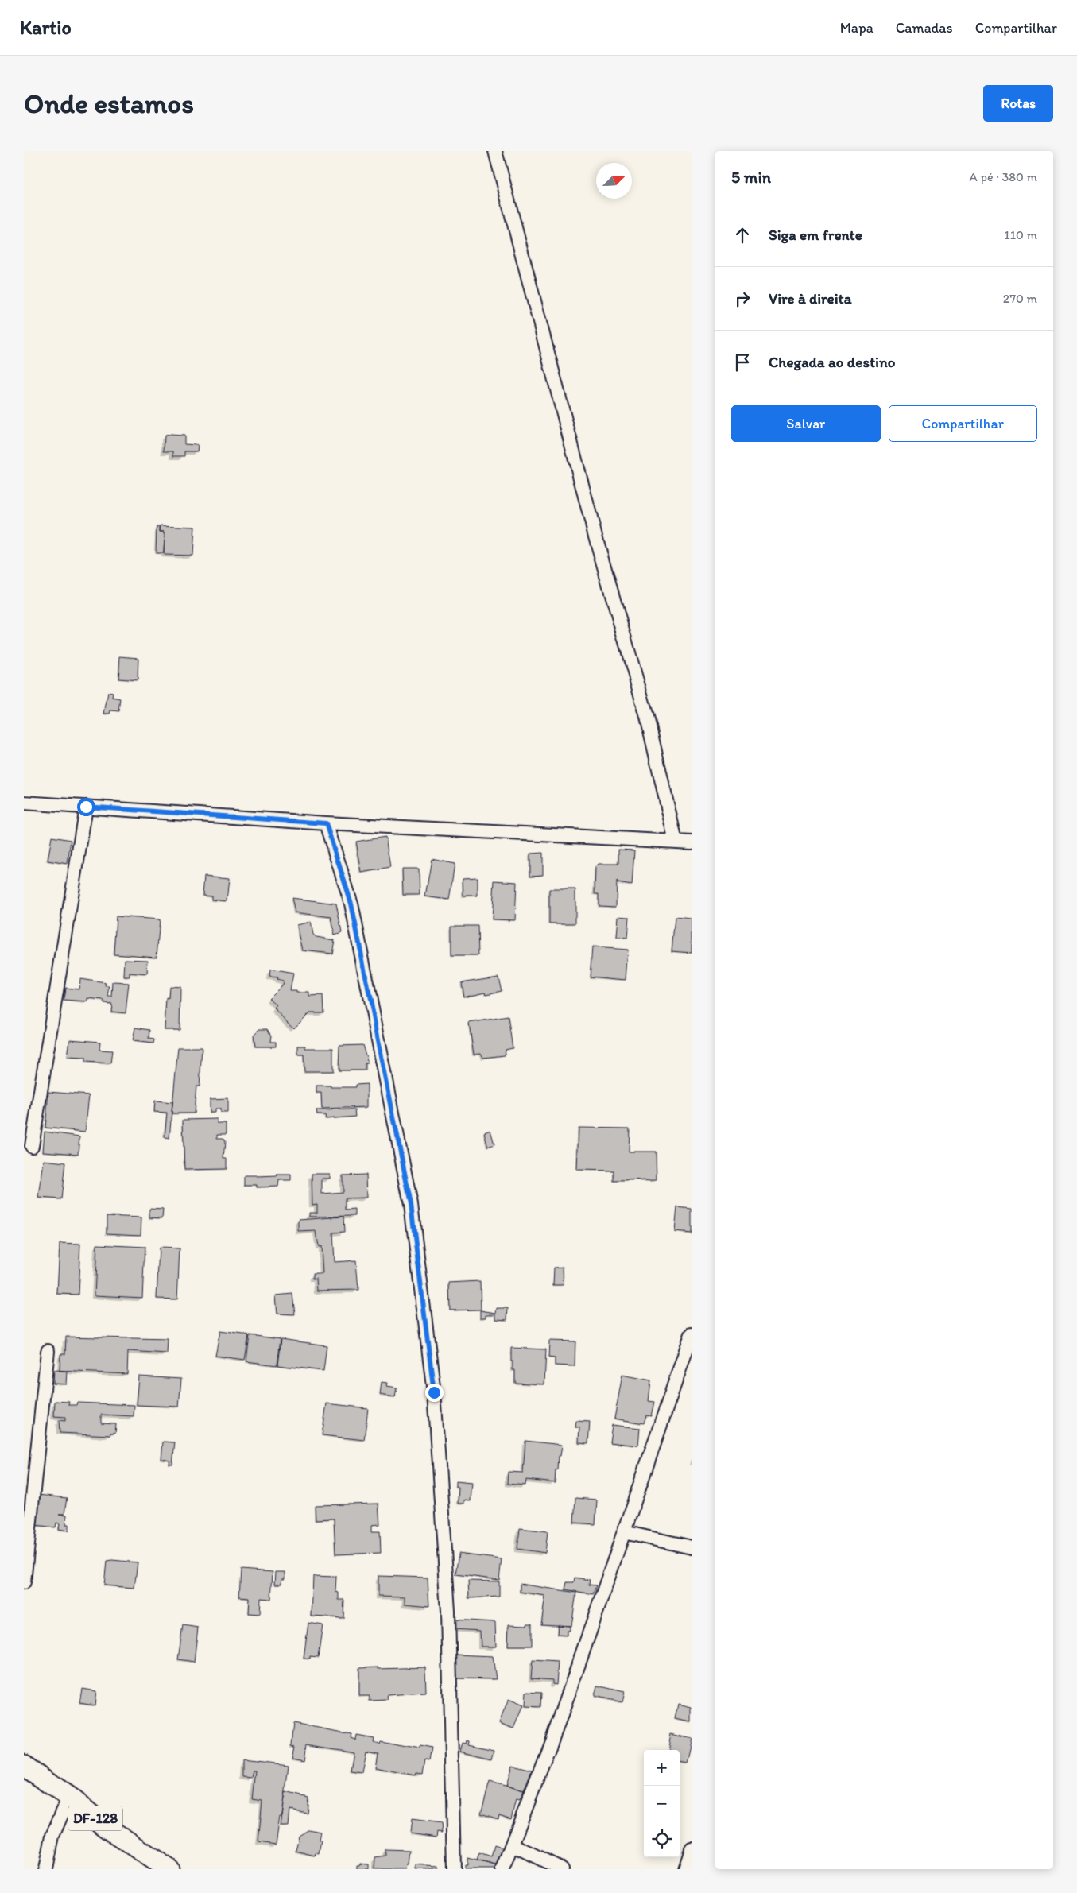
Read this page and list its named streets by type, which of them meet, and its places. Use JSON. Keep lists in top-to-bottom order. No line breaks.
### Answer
{"streets":{"main road":["DF-128"]},"north":"top right","page":{"header":"Kartio","nav":["Mapa","Camadas","Compartilhar"],"buttons":["Rotas",["Salvar","Compartilhar"]],"title":"Onde estamos","heading":["5 min","A pé · 380 m"],"list":[["Siga em frente","110 m"],["Vire à direita","270 m"],"Chegada ao destino"],"map_buttons":["+","−"]}}
